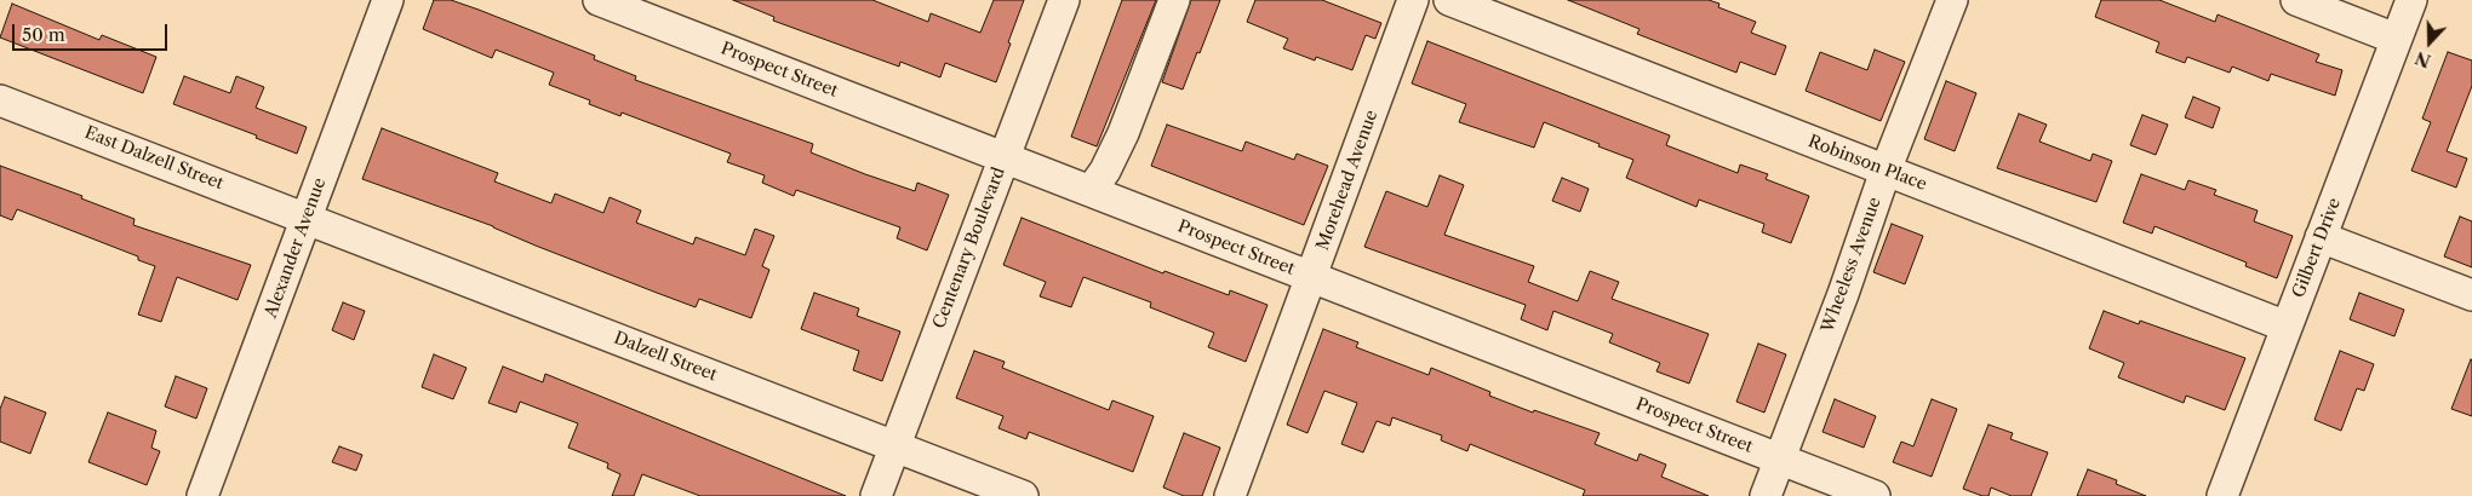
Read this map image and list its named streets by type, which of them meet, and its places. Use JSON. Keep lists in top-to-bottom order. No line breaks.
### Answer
{"streets":{"street":["Prospect Street","East Dalzell Street","Robinson Place","Morehead Avenue","Alexander Avenue","Centenary Boulevard","Gilbert Drive","Wheeless Avenue","Dalzell Street"]},"crossings":[["Prospect Street","Morehead Avenue"],["Prospect Street","Centenary Boulevard"],["Prospect Street","Wheeless Avenue"],["East Dalzell Street","Alexander Avenue"],["East Dalzell Street","Dalzell Street"],["Robinson Place","Gilbert Drive"],["Robinson Place","Wheeless Avenue"],["Alexander Avenue","Dalzell Street"],["Centenary Boulevard","Dalzell Street"]],"scale_bar":"50 m","north":"bottom"}
